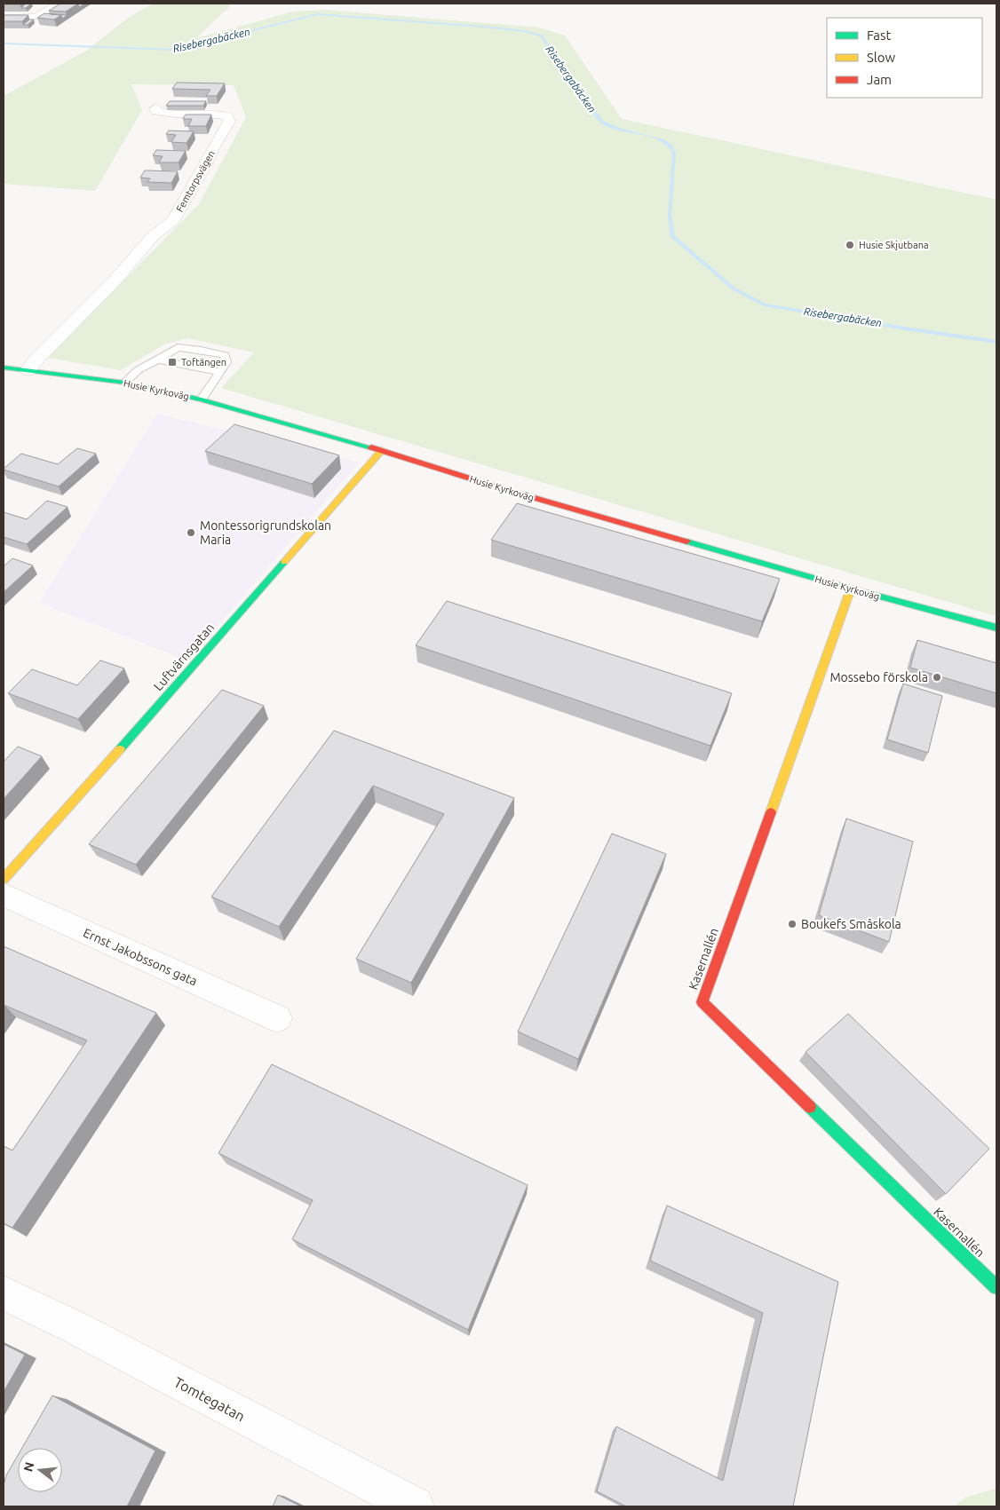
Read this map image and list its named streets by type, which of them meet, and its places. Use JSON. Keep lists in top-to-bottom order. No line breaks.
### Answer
{"streets":{"street":["Femtorpsvägen","Husie Kyrkoväg","Luftvärnsgatan","Ernst Jakobssons gata","Kasernallén","Tomtegatan"]},"crossings":[["Femtorpsvägen","Husie Kyrkoväg"],["Husie Kyrkoväg","Luftvärnsgatan"],["Husie Kyrkoväg","Kasernallén"]],"water":["Risebergabäcken"],"places":{"other":["Husie Skjutbana","Montessorigrundskolan Maria","Mossebo förskola","Boukefs Småskola"],"transit":["Toftängen"]},"legend":["Fast","Slow","Jam"],"north":"left"}
